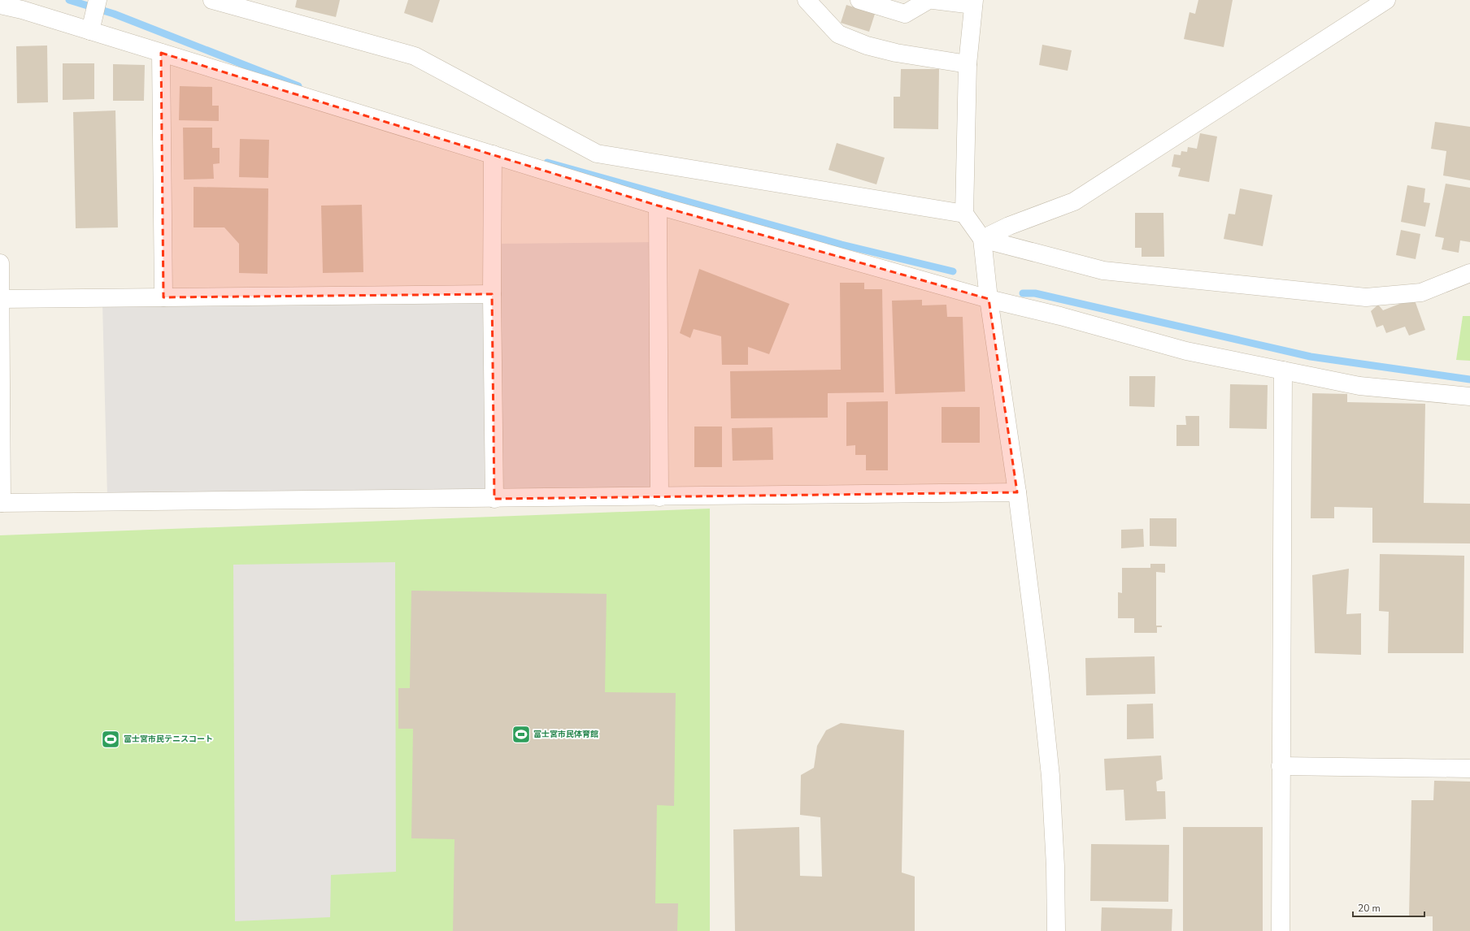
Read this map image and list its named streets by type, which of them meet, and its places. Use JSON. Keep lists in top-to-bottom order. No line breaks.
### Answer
{"places":{"sports":["富士宮市民体育館","富士宮市民テニスコート"]},"scale_bar":"20 m"}
